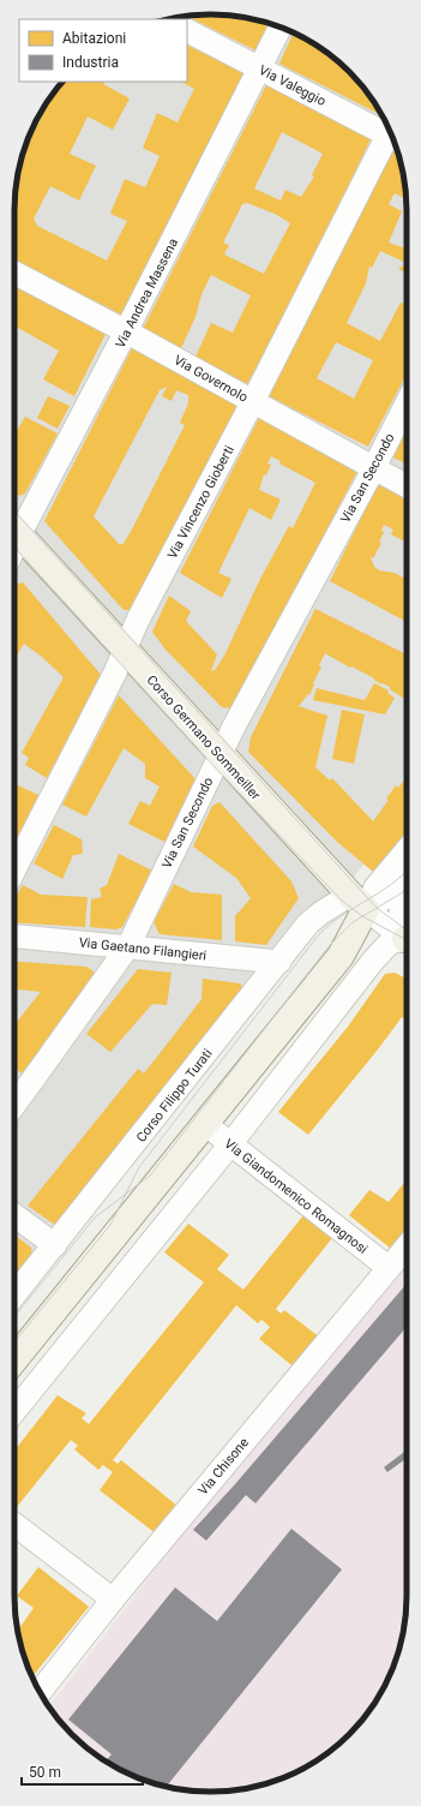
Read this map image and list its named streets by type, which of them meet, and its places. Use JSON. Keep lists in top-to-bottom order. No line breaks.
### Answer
{"streets":{"main road":["Corso Germano Sommeiller"],"street":["Via Valeggio","Via Andrea Massena","Via Governolo","Via San Secondo","Via Vincenzo Gioberti","Via Gaetano Filangieri","Corso Filippo Turati","Via Giandomenico Romagnosi","Via Chisone"]},"crossings":[["Via Valeggio","Via Andrea Massena"],["Via Andrea Massena","Via Governolo"],["Via Governolo","Via San Secondo"],["Via Governolo","Via Vincenzo Gioberti"],["Via San Secondo","Corso Germano Sommeiller"],["Via San Secondo","Via Gaetano Filangieri"],["Via Vincenzo Gioberti","Corso Germano Sommeiller"],["Corso Germano Sommeiller","Corso Filippo Turati"],["Via Gaetano Filangieri","Corso Filippo Turati"],["Via Giandomenico Romagnosi","Via Chisone"]],"legend":["Abitazioni","Industria"],"scale_bar":"50 m"}
